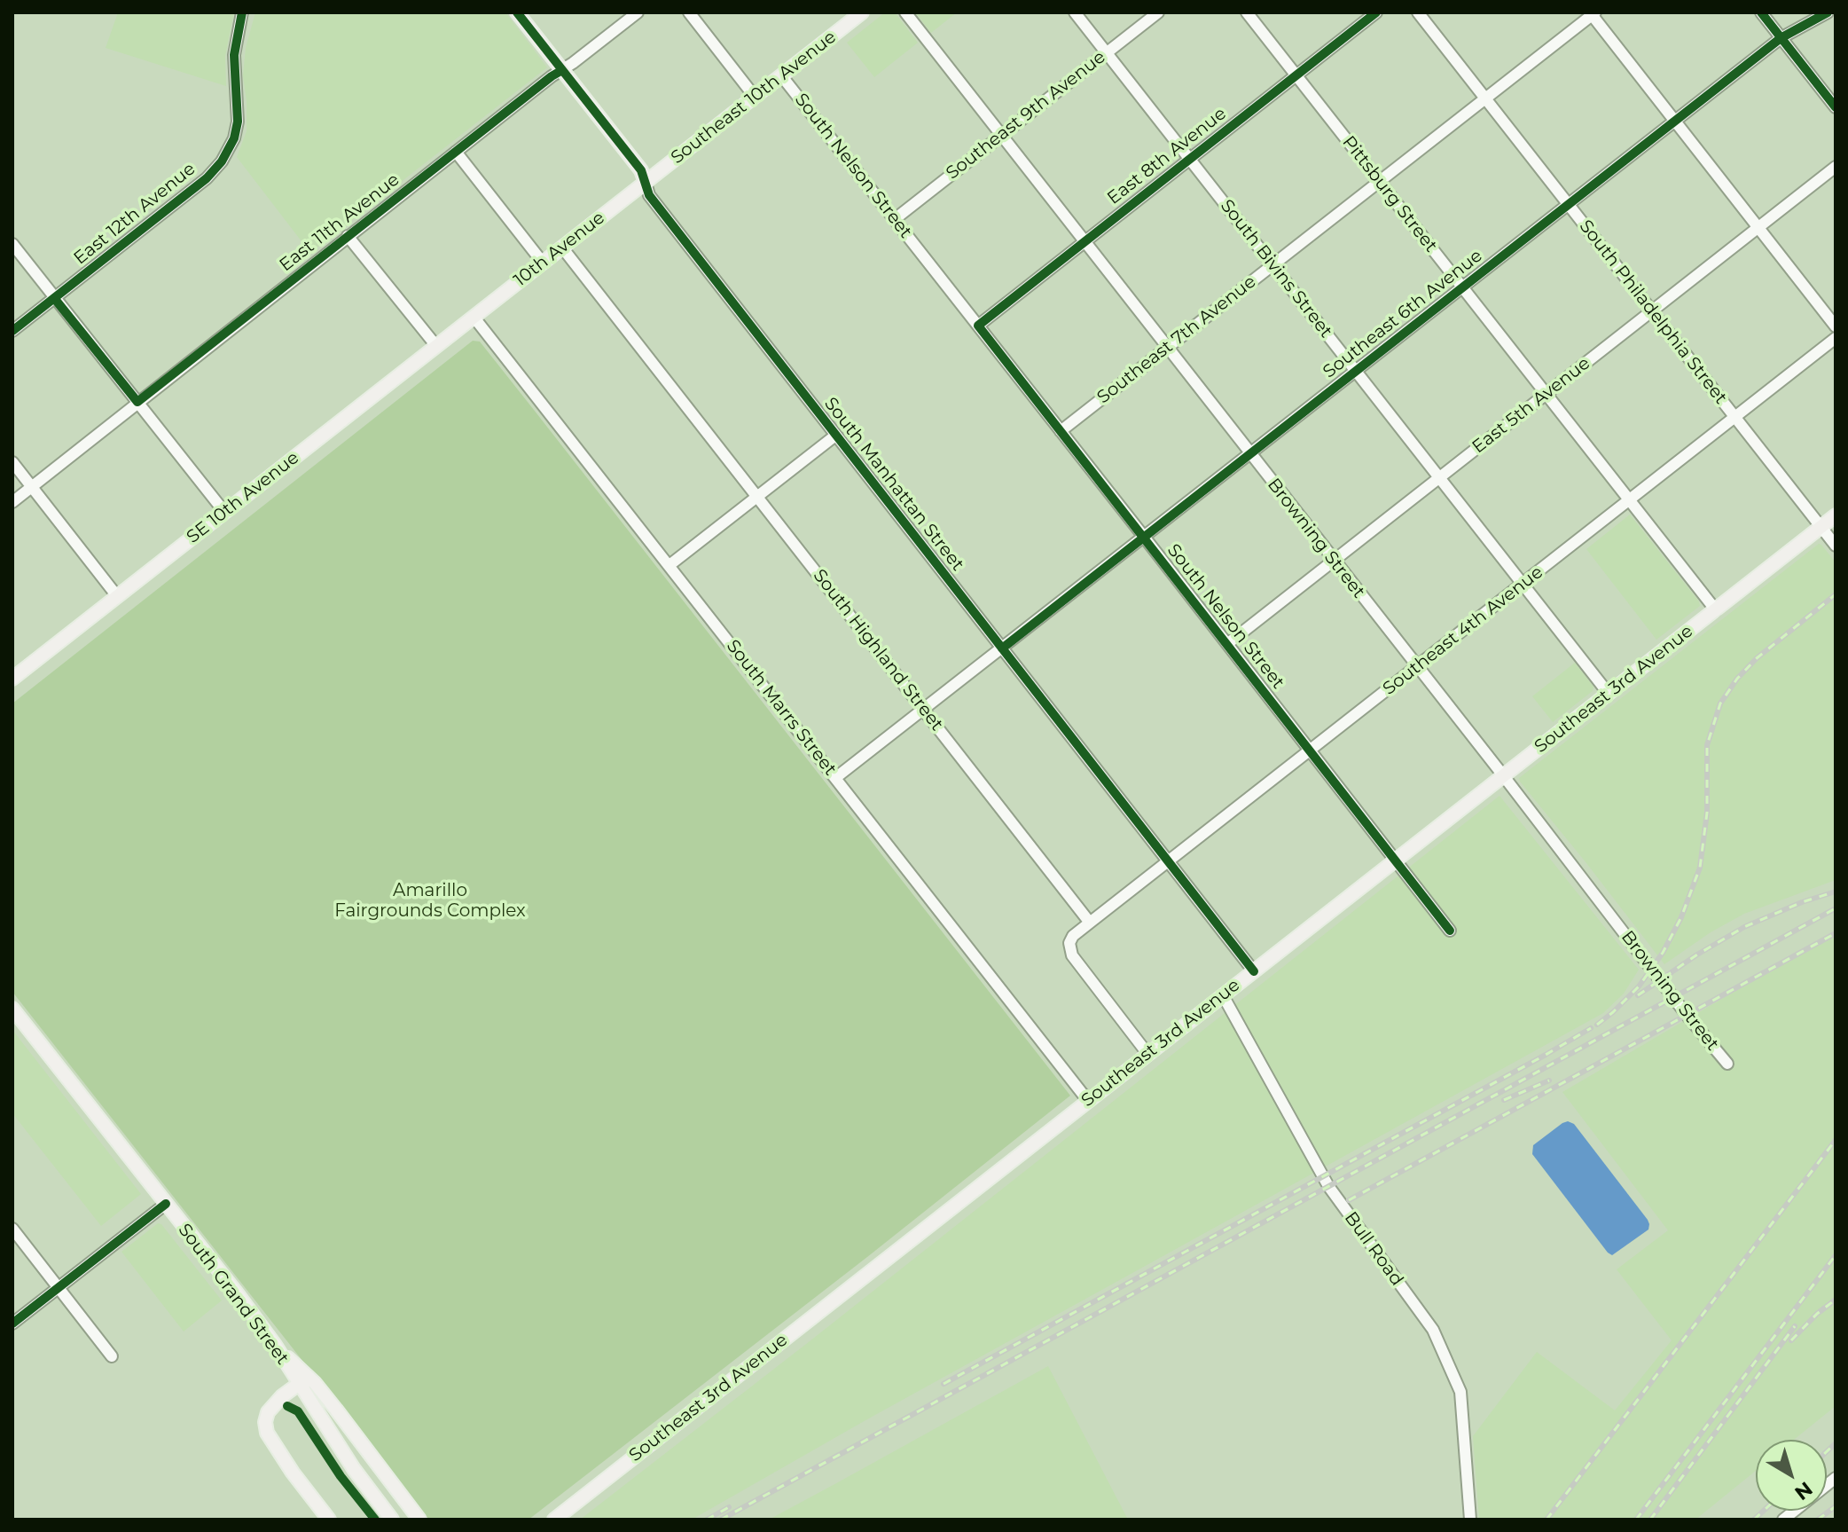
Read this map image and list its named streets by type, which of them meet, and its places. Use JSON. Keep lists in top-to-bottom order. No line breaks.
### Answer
{"streets":{"main road":["Southeast 10th Avenue","10th Avenue","South Manhattan Street","SE 10th Avenue","Southeast 3rd Avenue","South Grand Street"],"street":["Southeast 9th Avenue","East 8th Avenue","South Nelson Street","Pittsburg Street","East 12th Avenue","East 11th Avenue","South Bivins Street","South Philadelphia Street","Southeast 6th Avenue","Southeast 7th Avenue","East 5th Avenue","Browning Street","Southeast 4th Avenue","South Highland Street","South Marrs Street","Bull Road"]},"crossings":[["Southeast 10th Avenue","South Nelson Street"],["Southeast 10th Avenue","10th Avenue"],["Southeast 10th Avenue","South Manhattan Street"],["Southeast 9th Avenue","South Nelson Street"],["Southeast 9th Avenue","South Bivins Street"],["Southeast 9th Avenue","Browning Street"],["East 8th Avenue","South Nelson Street"],["East 8th Avenue","Pittsburg Street"],["East 8th Avenue","South Bivins Street"],["East 8th Avenue","Browning Street"],["South Nelson Street","Southeast 6th Avenue"],["South Nelson Street","Southeast 7th Avenue"],["South Nelson Street","East 5th Avenue"],["South Nelson Street","Southeast 4th Avenue"],["South Nelson Street","Southeast 3rd Avenue"],["Pittsburg Street","Southeast 6th Avenue"],["Pittsburg Street","Southeast 7th Avenue"],["Pittsburg Street","East 5th Avenue"],["Pittsburg Street","Southeast 4th Avenue"],["Pittsburg Street","Southeast 3rd Avenue"],["East 11th Avenue","South Manhattan Street"],["10th Avenue","South Manhattan Street"],["10th Avenue","SE 10th Avenue"],["10th Avenue","South Highland Street"],["10th Avenue","South Marrs Street"],["South Bivins Street","Southeast 6th Avenue"],["South Bivins Street","Southeast 7th Avenue"],["South Bivins Street","East 5th Avenue"],["South Bivins Street","Southeast 4th Avenue"],["South Bivins Street","Southeast 3rd Avenue"],["South Philadelphia Street","Southeast 6th Avenue"],["South Philadelphia Street","Southeast 7th Avenue"],["South Philadelphia Street","East 5th Avenue"],["South Philadelphia Street","Southeast 4th Avenue"],["South Philadelphia Street","Southeast 3rd Avenue"],["Southeast 6th Avenue","South Manhattan Street"],["Southeast 6th Avenue","Browning Street"],["Southeast 6th Avenue","South Highland Street"],["Southeast 6th Avenue","South Marrs Street"],["Southeast 7th Avenue","Browning Street"],["East 5th Avenue","Browning Street"],["South Manhattan Street","Southeast 4th Avenue"],["South Manhattan Street","Southeast 3rd Avenue"],["SE 10th Avenue","South Marrs Street"],["Browning Street","Southeast 4th Avenue"],["Browning Street","Southeast 3rd Avenue"],["Southeast 4th Avenue","South Highland Street"],["Southeast 3rd Avenue","South Marrs Street"],["Southeast 3rd Avenue","Bull Road"]],"parks":["Amarillo Fairgrounds Complex"],"north":"bottom right"}
